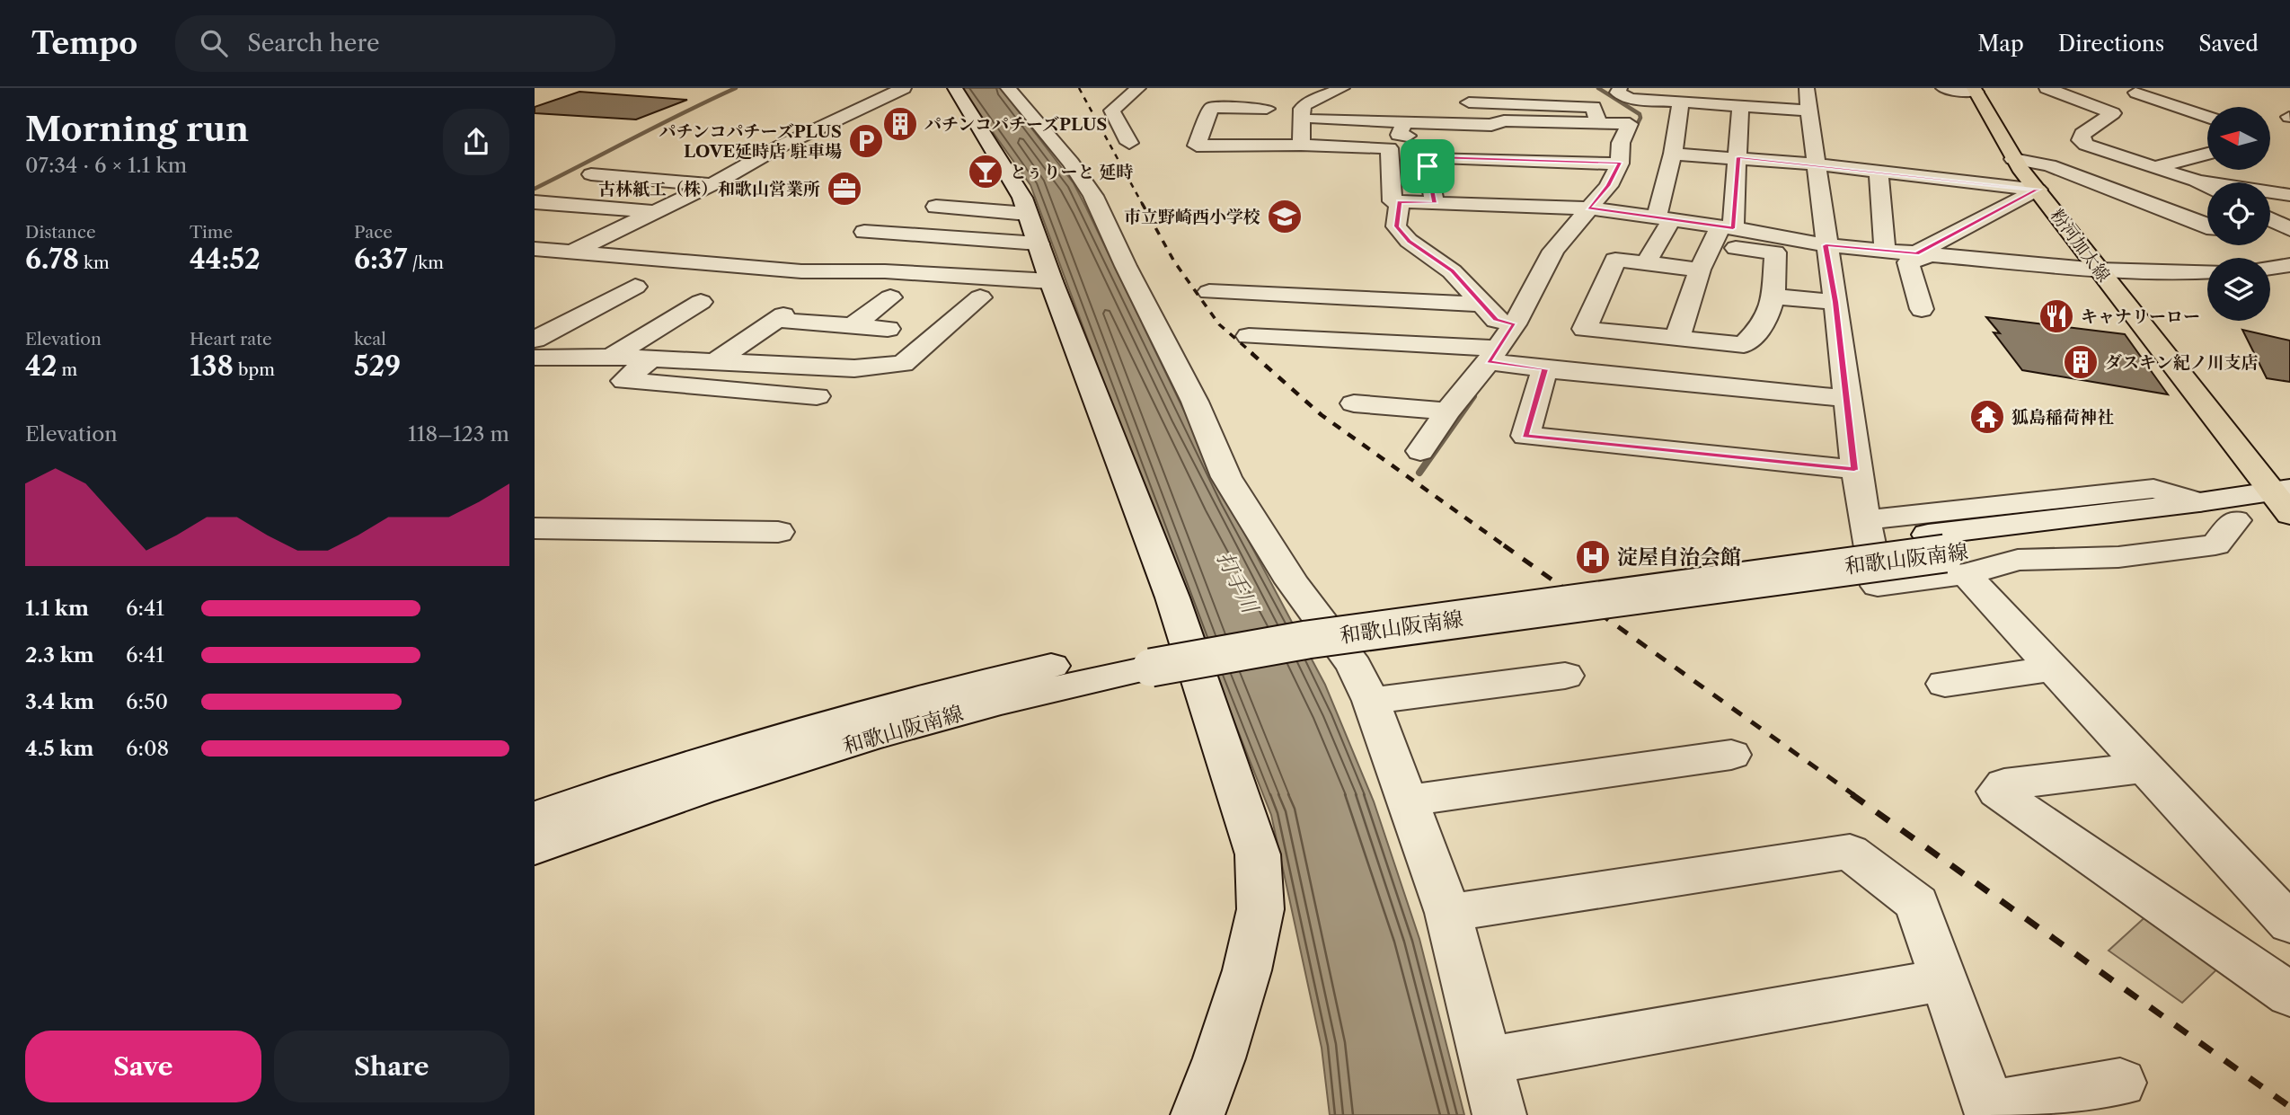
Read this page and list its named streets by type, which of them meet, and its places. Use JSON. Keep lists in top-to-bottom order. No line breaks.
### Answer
{"streets":{"main road":["粉河加太線"],"street":["和歌山阪南線"]},"crossings":[["粉河加太線","和歌山阪南線"]],"water":["打手川"],"places":{"building":["パチンコパチーズPLUS","ダスキン紀ノ川支店"],"parking":["パチンコパチーズPLUS LOVE延時店 駐車場"],"bar":["とぅりーと 延時"],"office":["古林紙工（株）和歌山営業所"],"school or university":["市立野崎西小学校"],"restaurant":["キャナリーロー"],"temple":["狐島稲荷神社"],"hospital":["淀屋自治会館"]},"north":"left","page":{"header":"Tempo","search":"Search here","nav":["Map","Directions","Saved"],"heading":["Morning run","07:34 · 6 × 1.1 km"],"stats":[["Distance","6.78 km"],["Time","44:52"],["Pace","6:37 /km"],["Elevation","42 m"],["Heart rate","138 bpm"],["kcal","529"]],"chart":["Elevation","118–123 m"],"list":[{"name":"1.1 km","note":"6:41"},{"name":"2.3 km","note":"6:41"},{"name":"3.4 km","note":"6:50"},{"name":"4.5 km","note":"6:08"}],"buttons":["Save","Share"]}}
